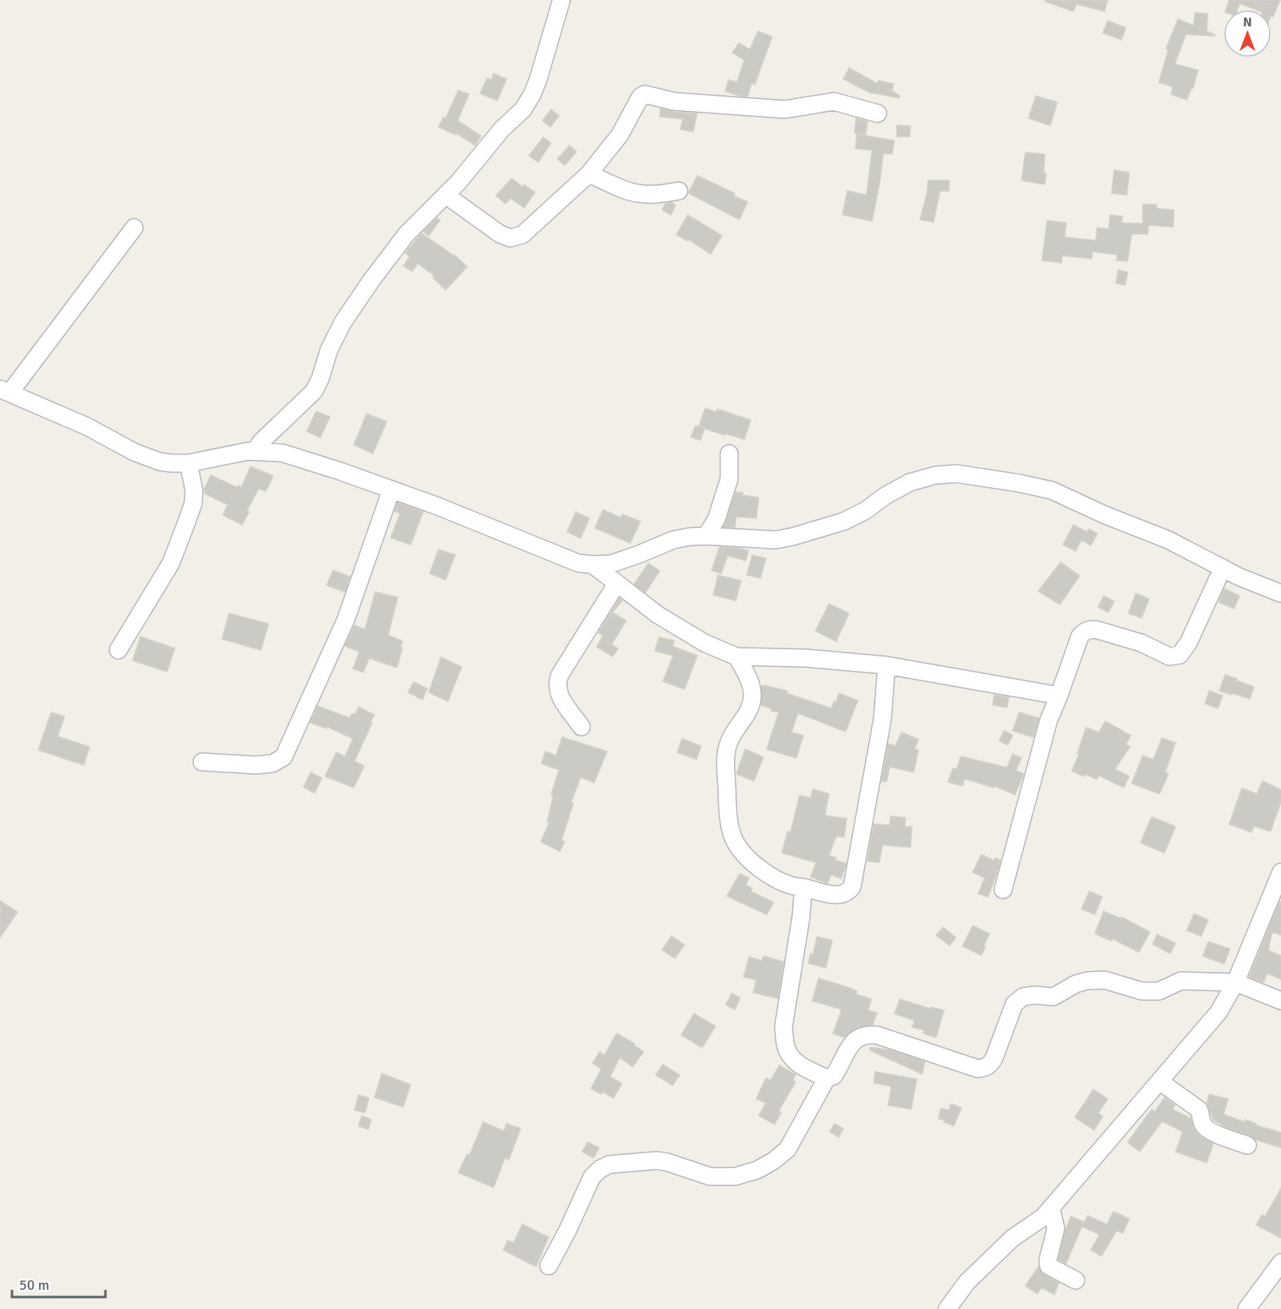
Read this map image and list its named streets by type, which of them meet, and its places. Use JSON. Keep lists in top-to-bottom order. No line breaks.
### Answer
{"scale_bar":"50 m","north":"top"}
